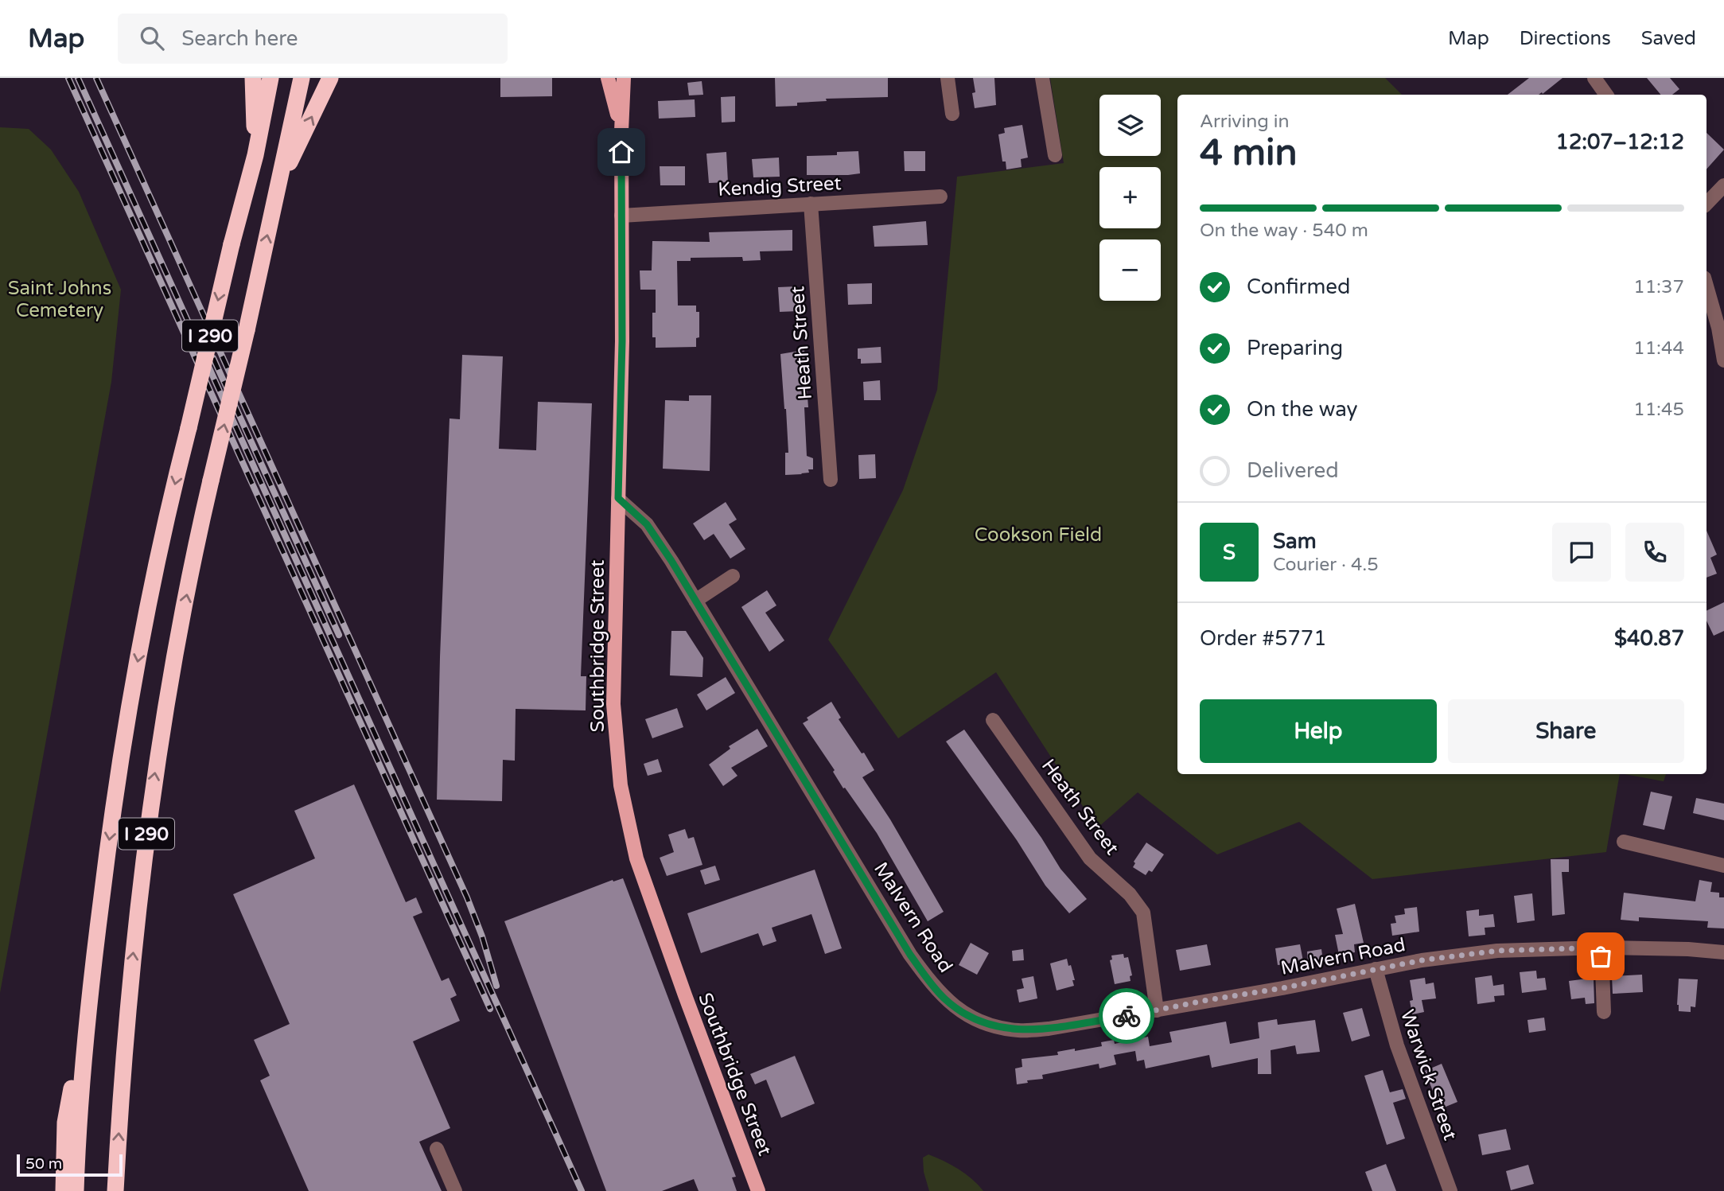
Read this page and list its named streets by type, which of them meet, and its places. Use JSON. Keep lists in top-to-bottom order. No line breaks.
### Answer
{"streets":{"highway":["I 290"],"main road":["Southbridge Street"],"street":["Kendig Street","Heath Street","Malvern Road","Warwick Street"]},"crossings":[["Kendig Street","Heath Street"],["Kendig Street","Southbridge Street"],["Heath Street","Malvern Road"],["Southbridge Street","Malvern Road"],["Malvern Road","Warwick Street"]],"parks":["Saint Johns Cemetery","Cookson Field"],"scale_bar":"50 m","page":{"header":"Map","search":"Search here","nav":["Map","Directions","Saved"],"map_buttons":["+","−"],"heading":["4 min","Arriving in","12:07–12:12"],"panel":["Sam","Courier · 4.5","Order #5771","$40.87"],"bar":"On the way · 540 m","list":[["Confirmed","11:37"],["Preparing","11:44"],["On the way","11:45"],"Delivered"],"round":"S","buttons":["Help","Share"],"scale":"50 m"}}
